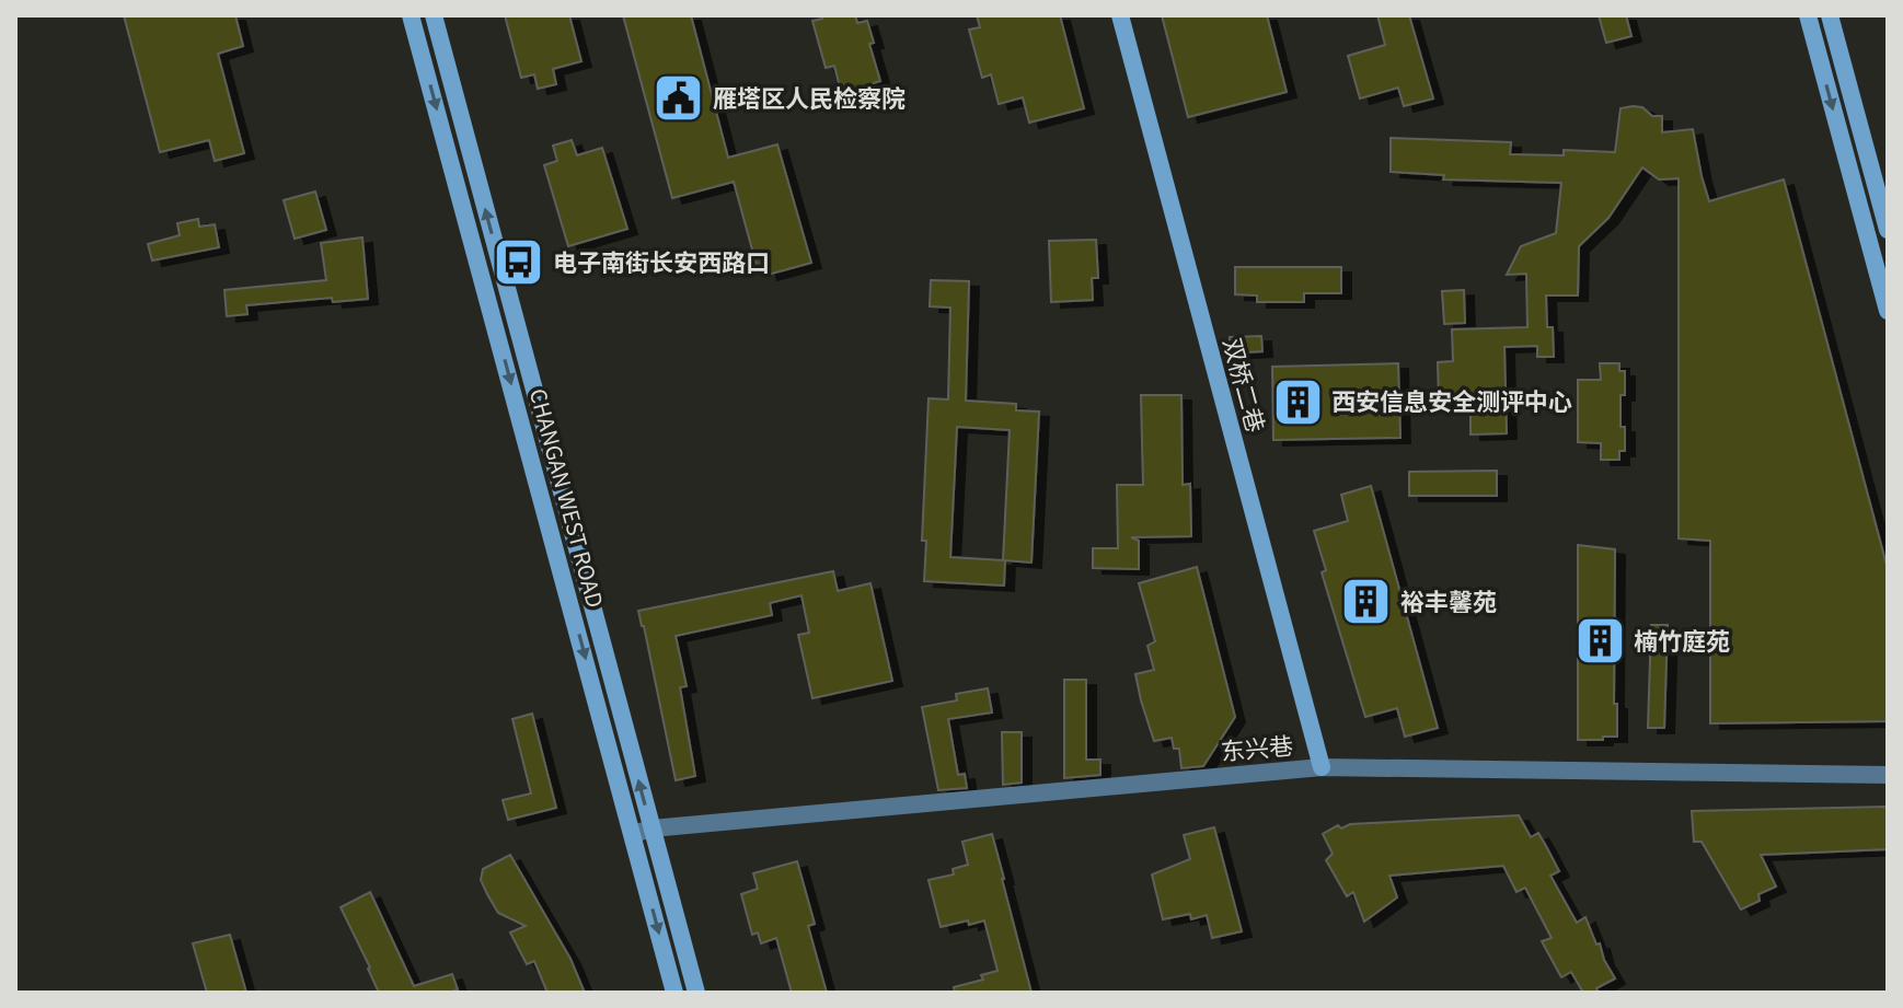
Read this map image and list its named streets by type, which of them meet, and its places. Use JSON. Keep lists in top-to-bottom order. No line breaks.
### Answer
{"streets":{"main road":["双桥二巷","CHANGAN WEST ROAD"],"street":["东兴巷"]},"crossings":[["双桥二巷","东兴巷"],["CHANGAN WEST ROAD","东兴巷"]],"places":{"public building":["雁塔区人民检察院"],"bus stop":["电子南街长安西路口"],"building":["西安信息安全测评中心","裕丰馨苑","楠竹庭苑"]}}
